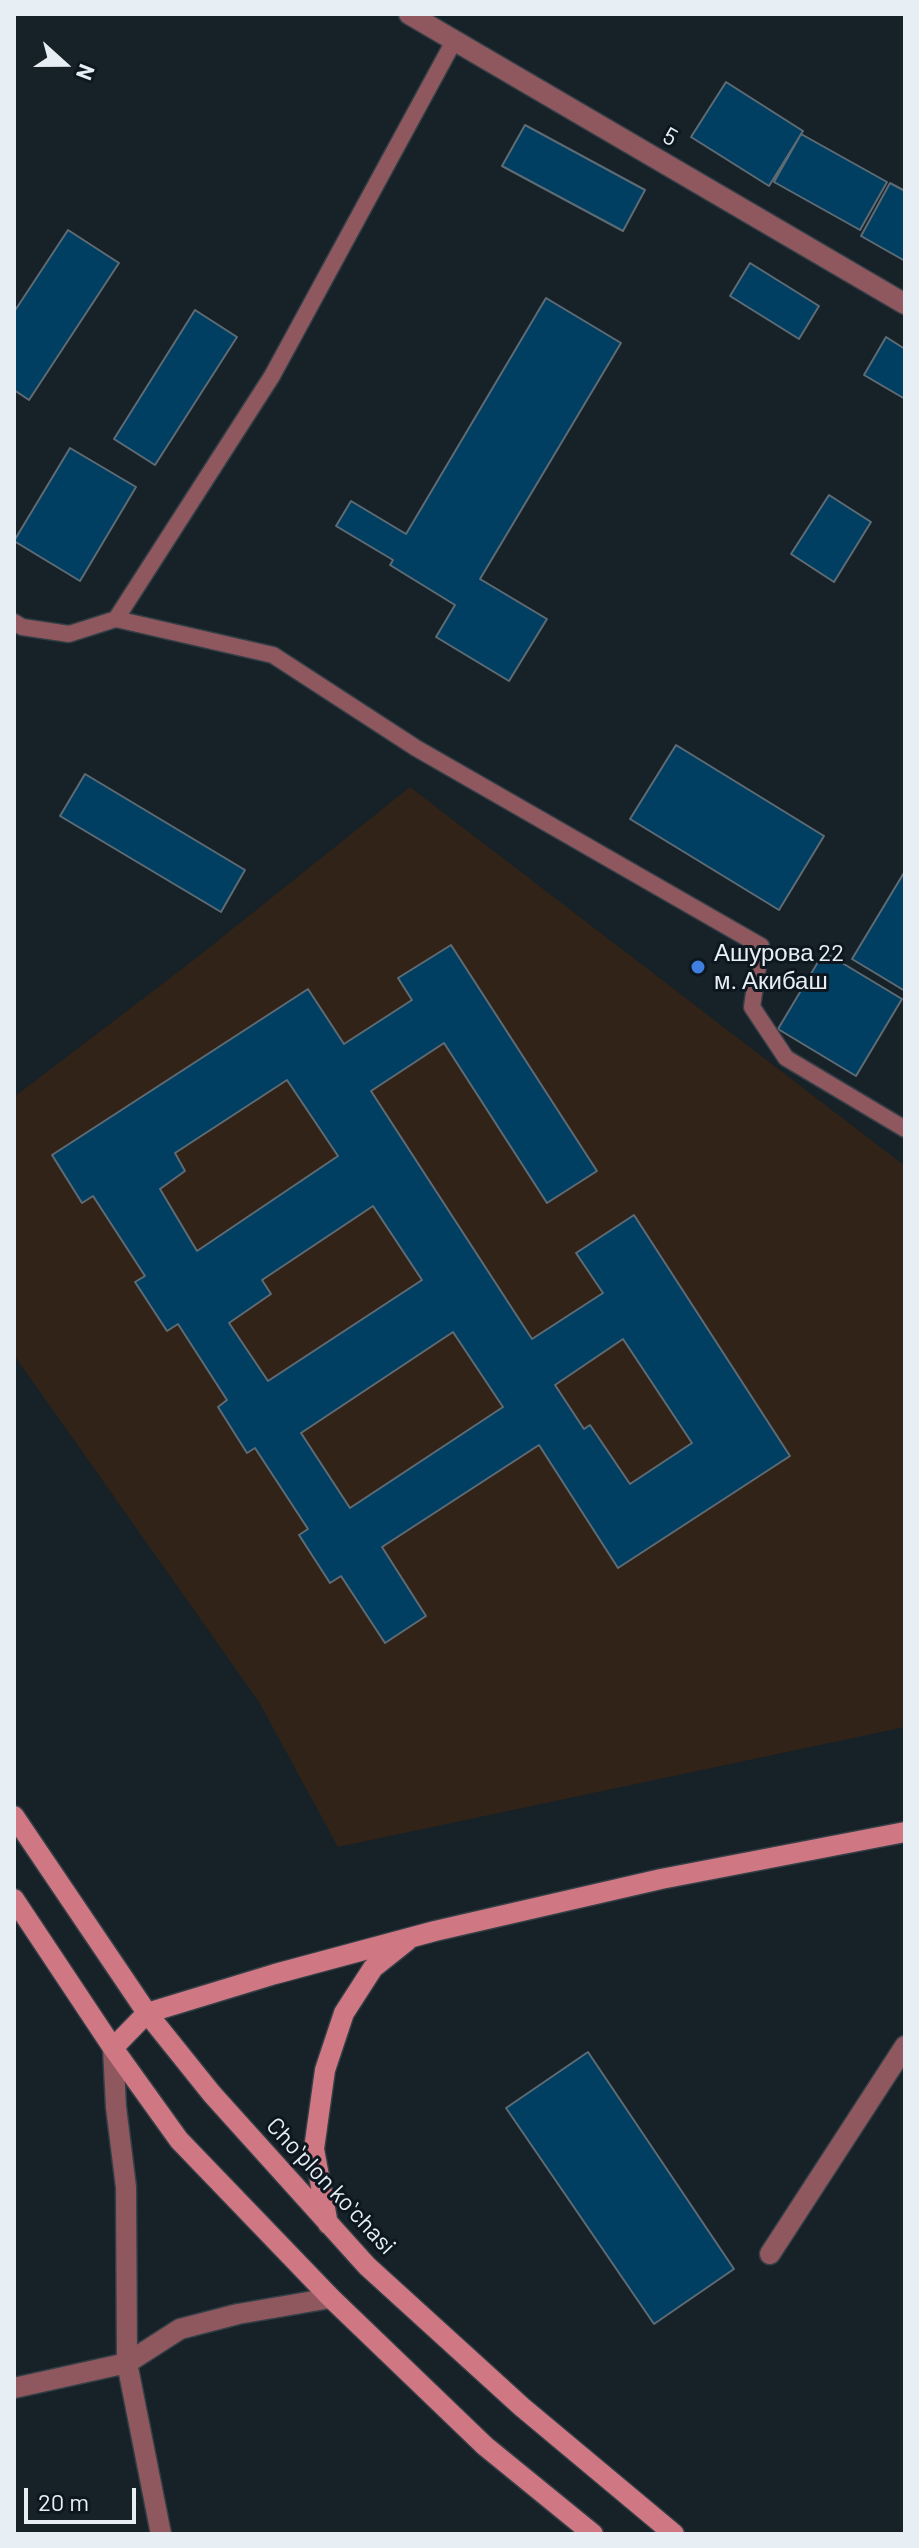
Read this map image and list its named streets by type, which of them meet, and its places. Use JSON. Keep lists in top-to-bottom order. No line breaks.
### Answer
{"streets":{"main road":["Choʻplon koʻchasi"],"street":["5"]},"places":["Ашурова 22 м. Акибаш"],"scale_bar":"20 m","north":"right"}
